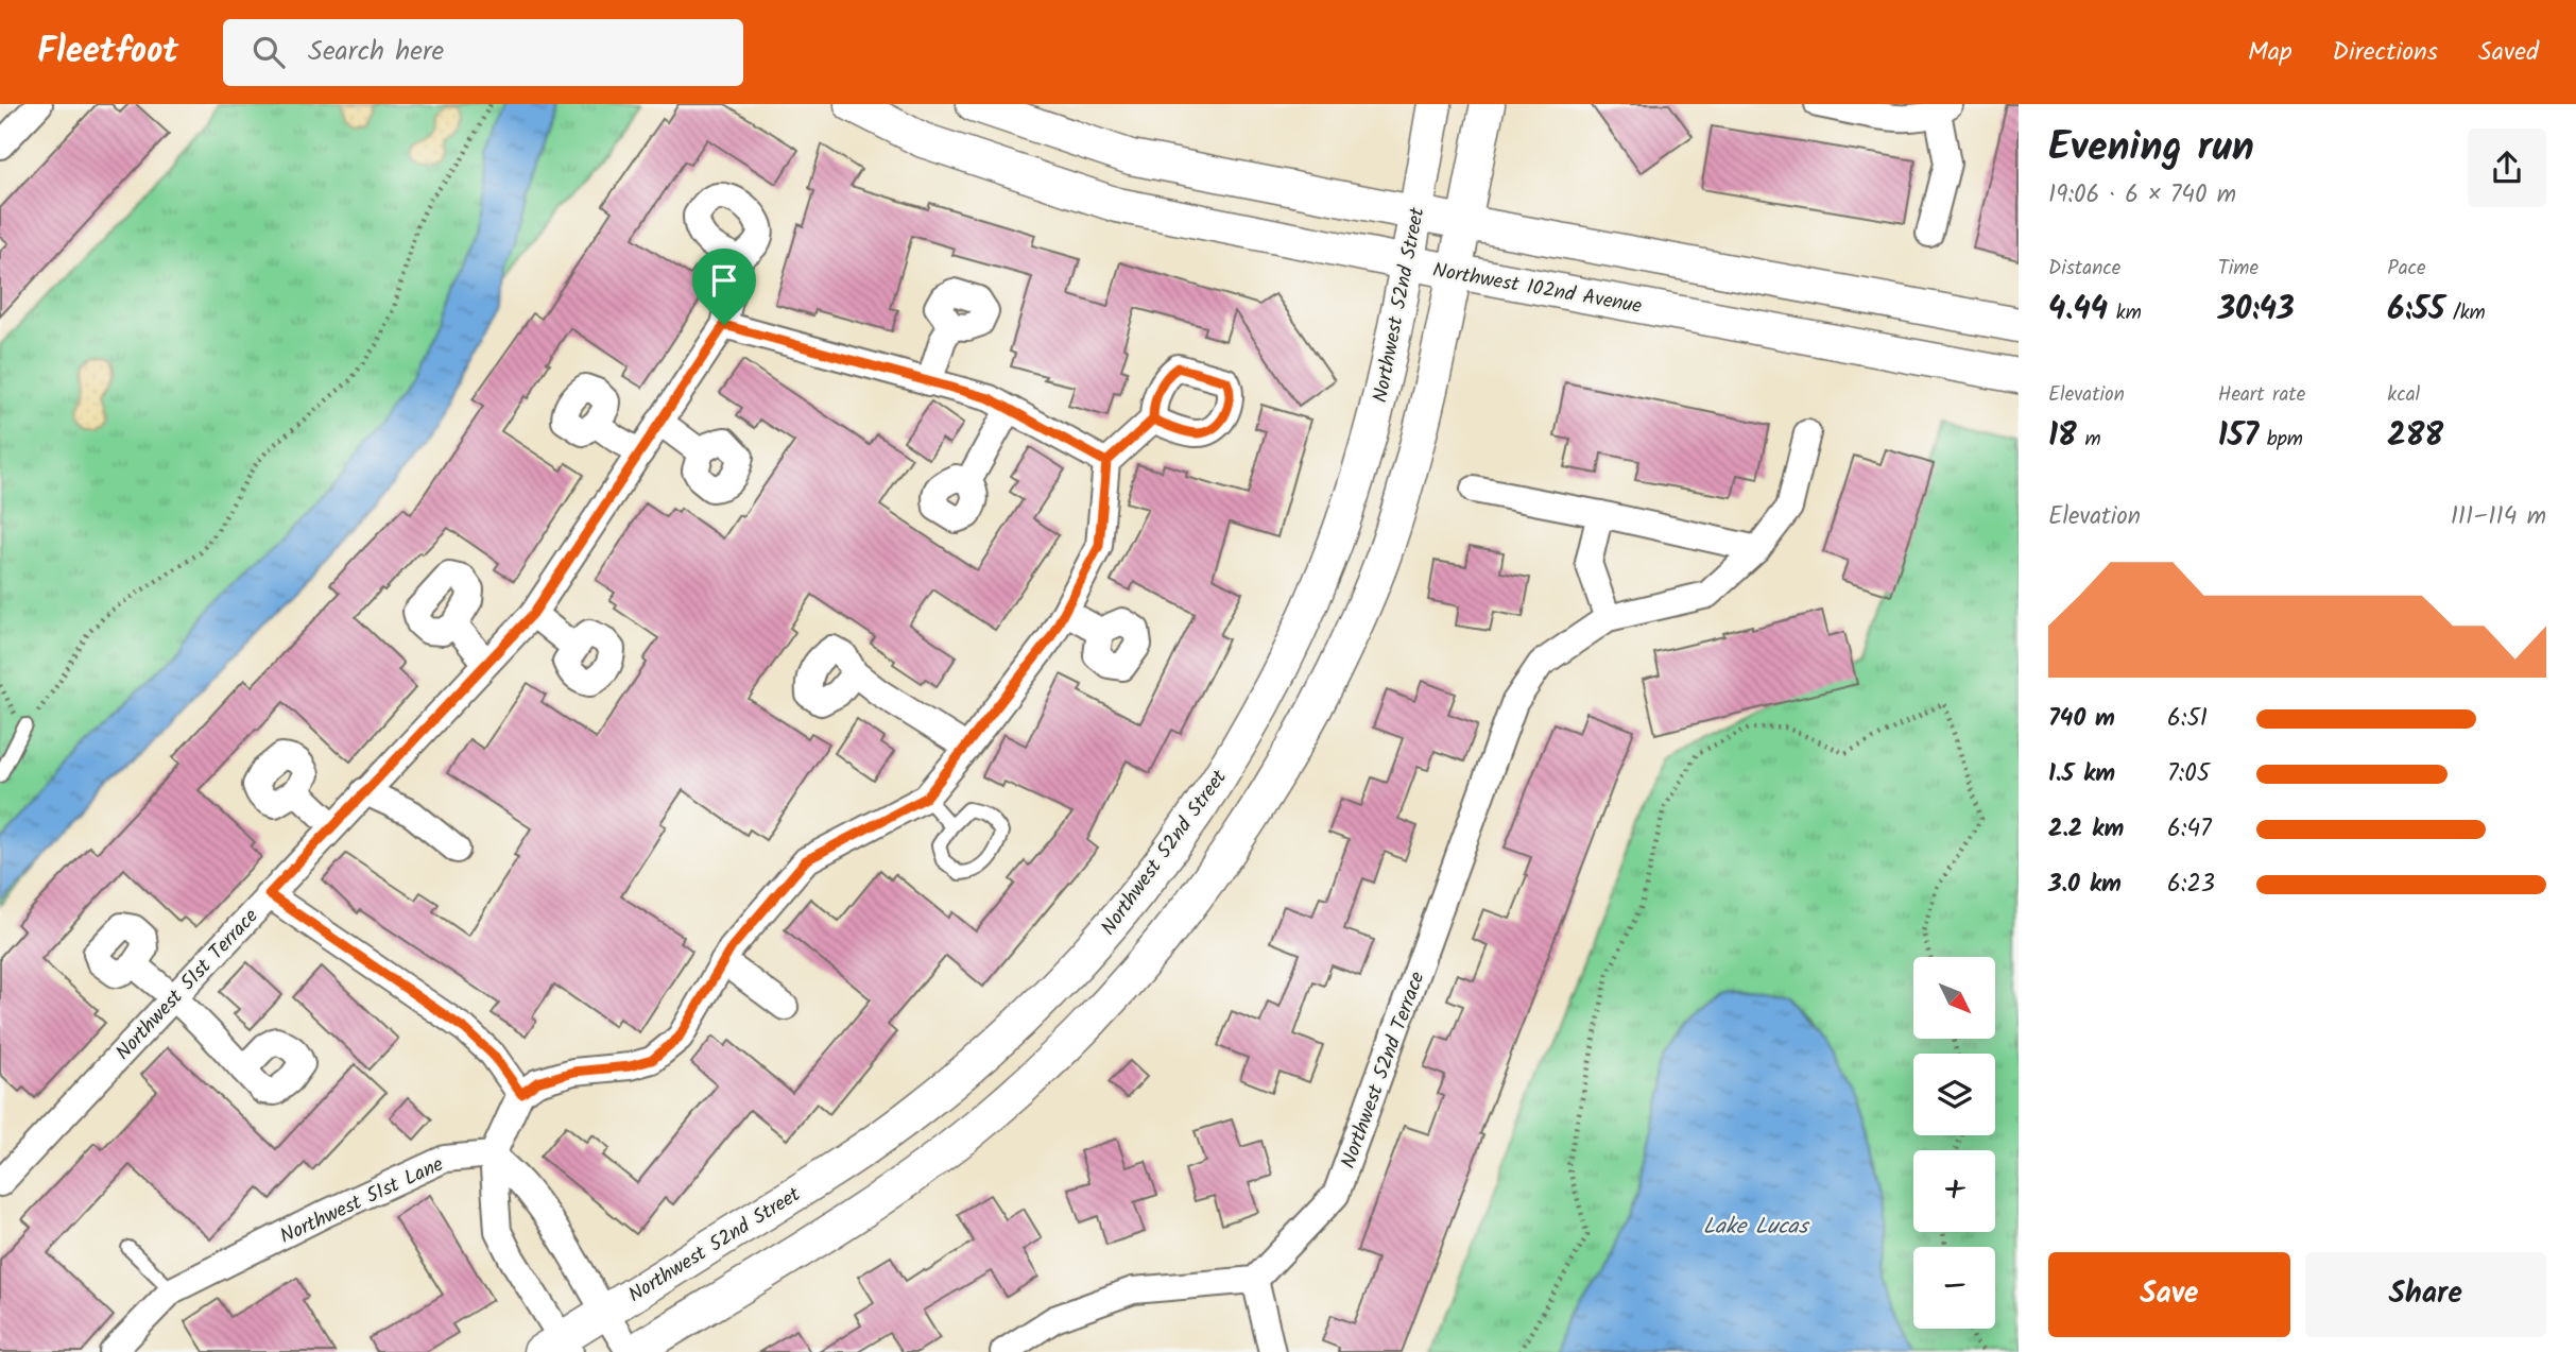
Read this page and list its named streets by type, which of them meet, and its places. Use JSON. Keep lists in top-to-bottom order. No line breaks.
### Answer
{"streets":{"street":["Northwest 102nd Avenue","Northwest 52nd Street","Northwest 51st Terrace","Northwest 52nd Terrace","Northwest 51st Lane"]},"crossings":[["Northwest 102nd Avenue","Northwest 52nd Street"]],"water":["Lake Lucas"],"north":"bottom right","page":{"header":"Fleetfoot","search":"Search here","nav":["Map","Directions","Saved"],"heading":["Evening run","19:06 · 6 × 740 m"],"stats":[["Distance","4.44 km"],["Time","30:43"],["Pace","6:55 /km"],["Elevation","18 m"],["Heart rate","157 bpm"],["kcal","288"]],"chart":["Elevation","111–114 m"],"list":[{"name":"740 m","note":"6:51"},{"name":"1.5 km","note":"7:05"},{"name":"2.2 km","note":"6:47"},{"name":"3.0 km","note":"6:23"}],"map_buttons":["+","−"],"buttons":["Save","Share"]}}
